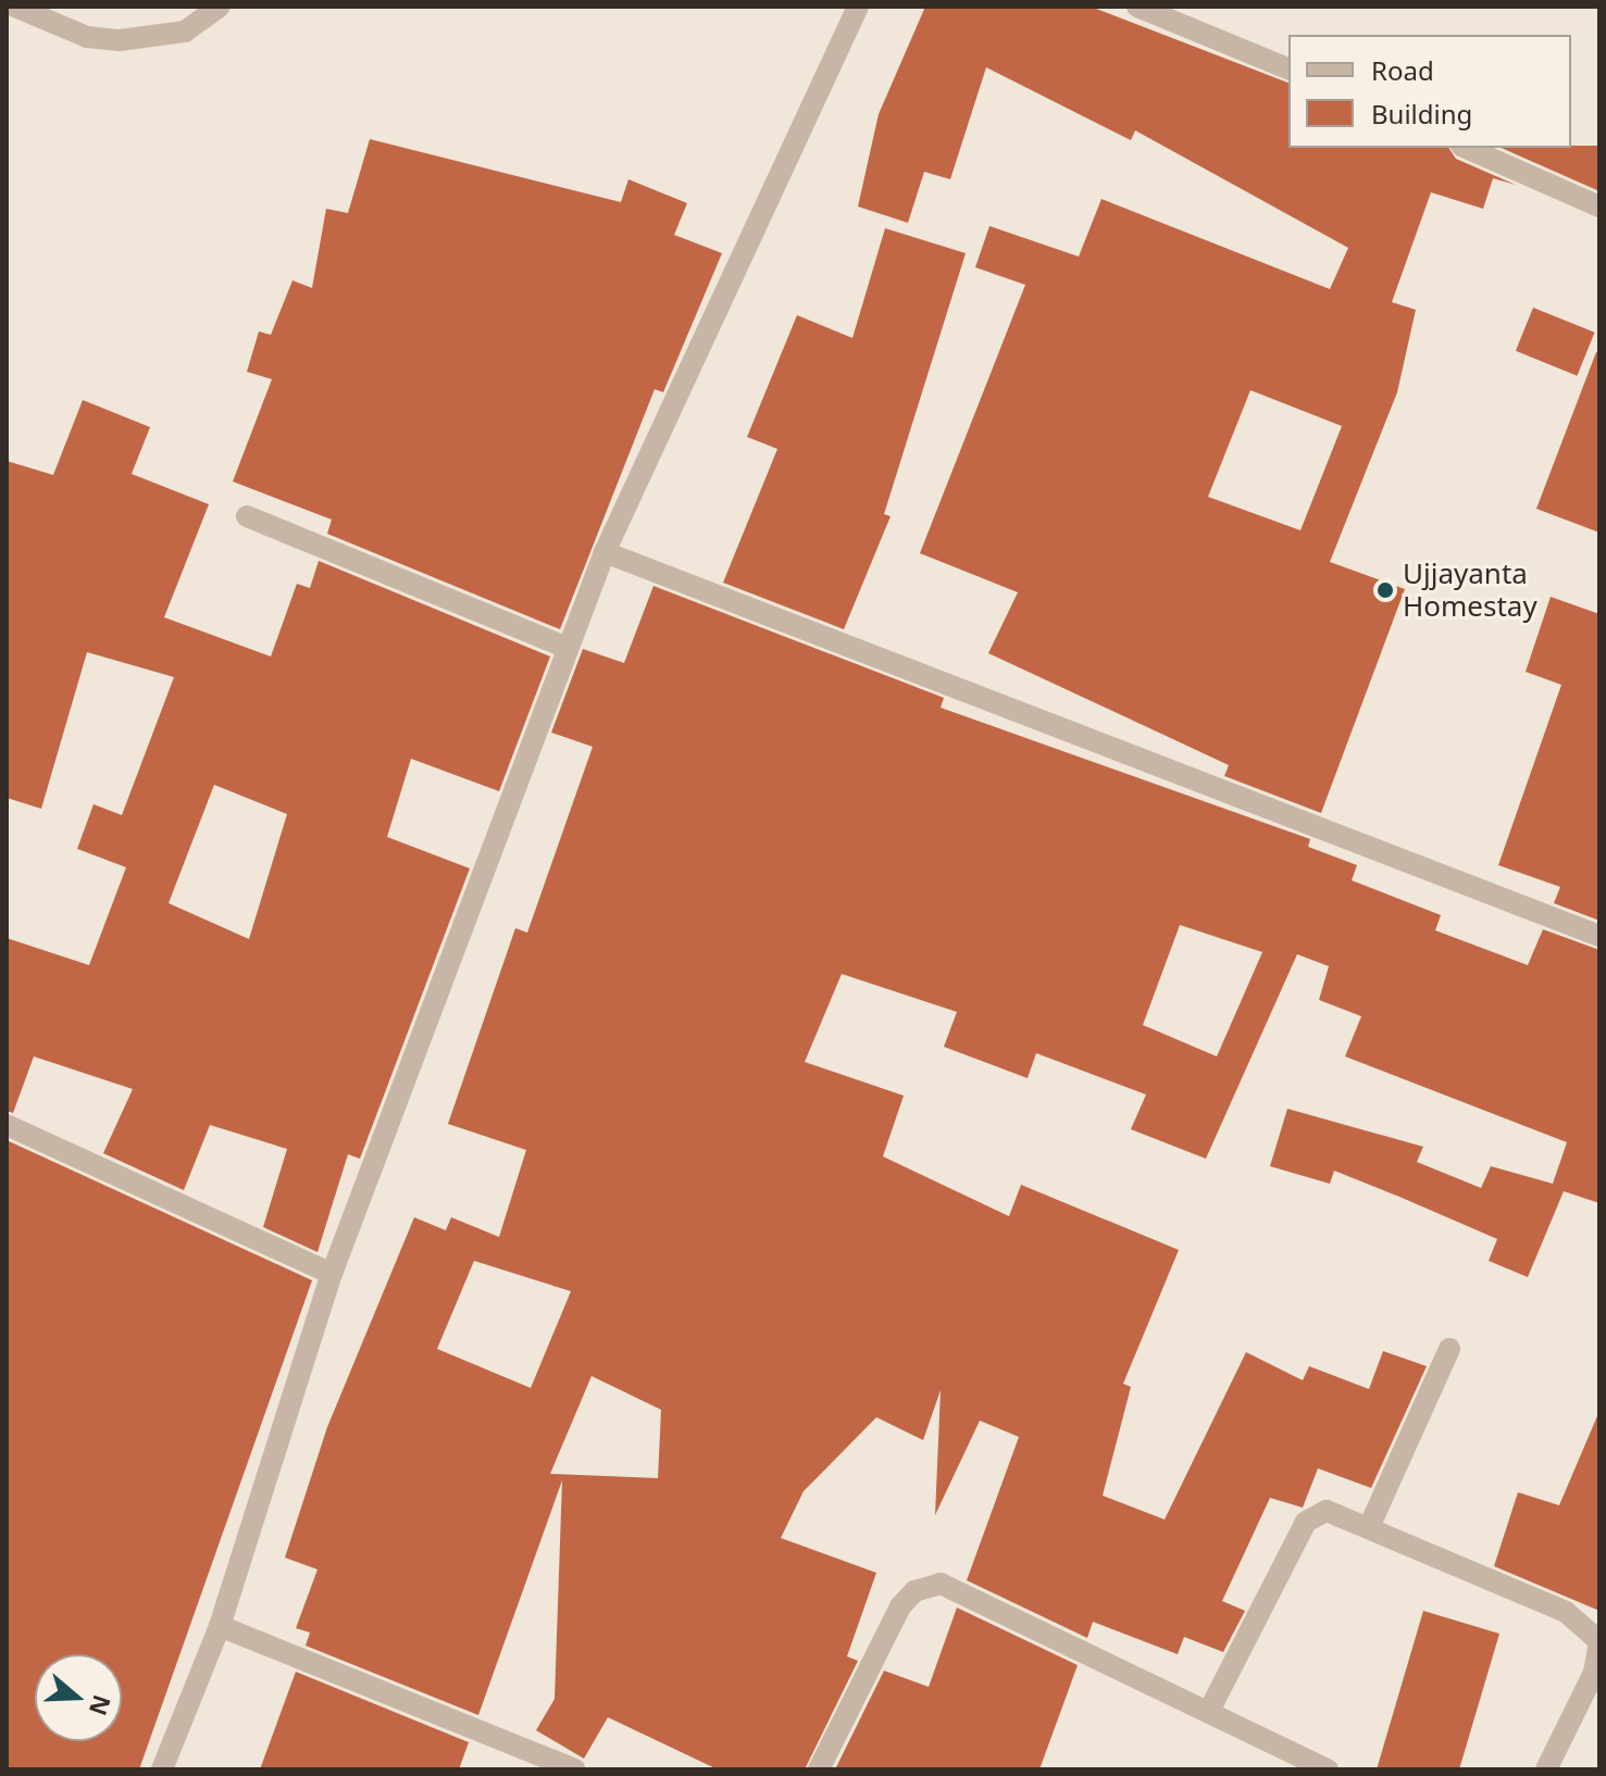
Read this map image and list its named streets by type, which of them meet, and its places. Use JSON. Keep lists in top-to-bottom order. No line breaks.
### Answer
{"places":["Ujjayanta Homestay"],"legend":["Road","Building"],"north":"right"}
